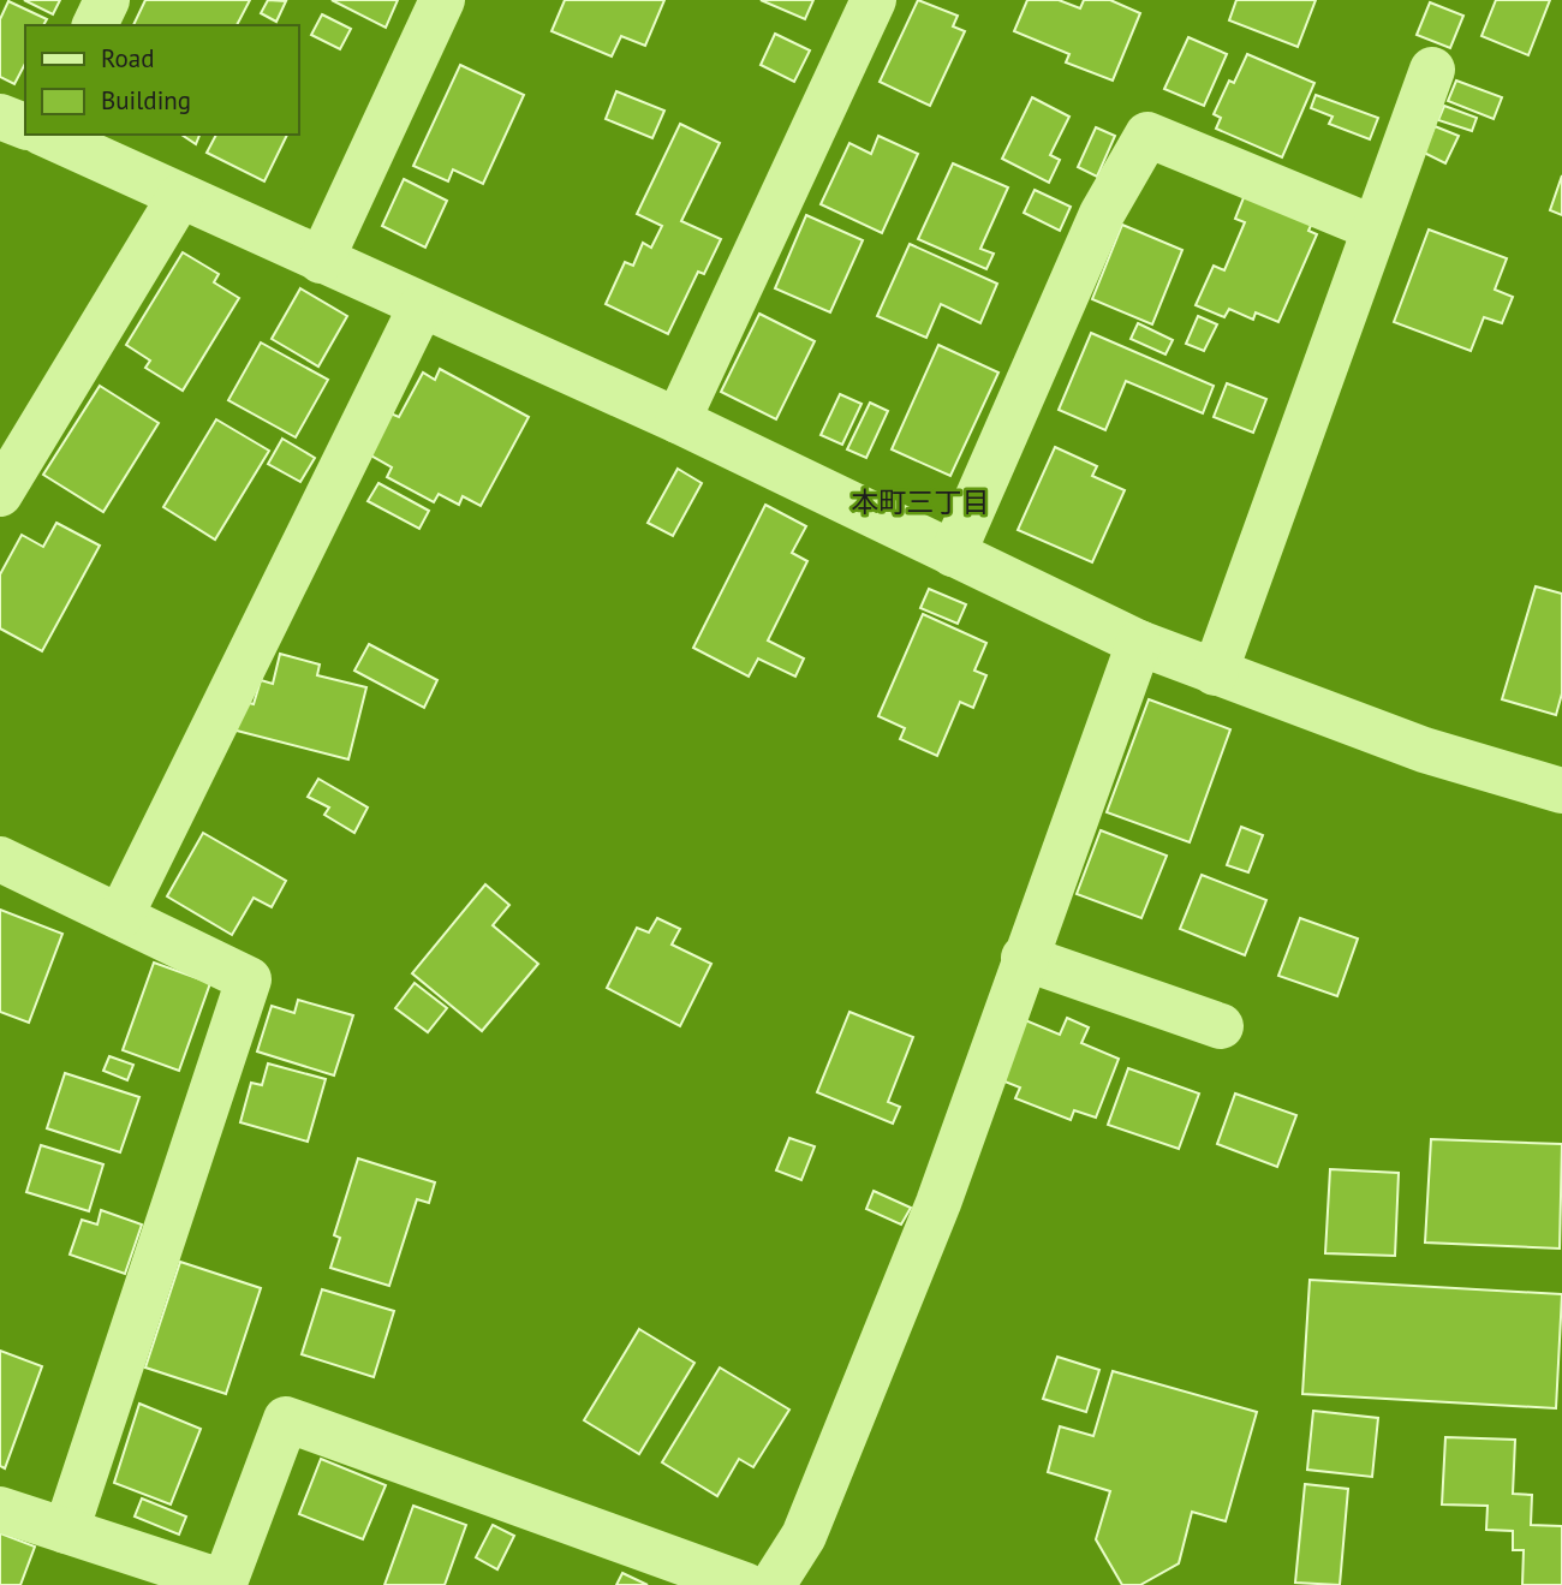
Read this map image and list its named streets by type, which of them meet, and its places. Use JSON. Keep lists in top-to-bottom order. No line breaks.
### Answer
{"districts":["本町三丁目"],"legend":["Road","Building"]}
